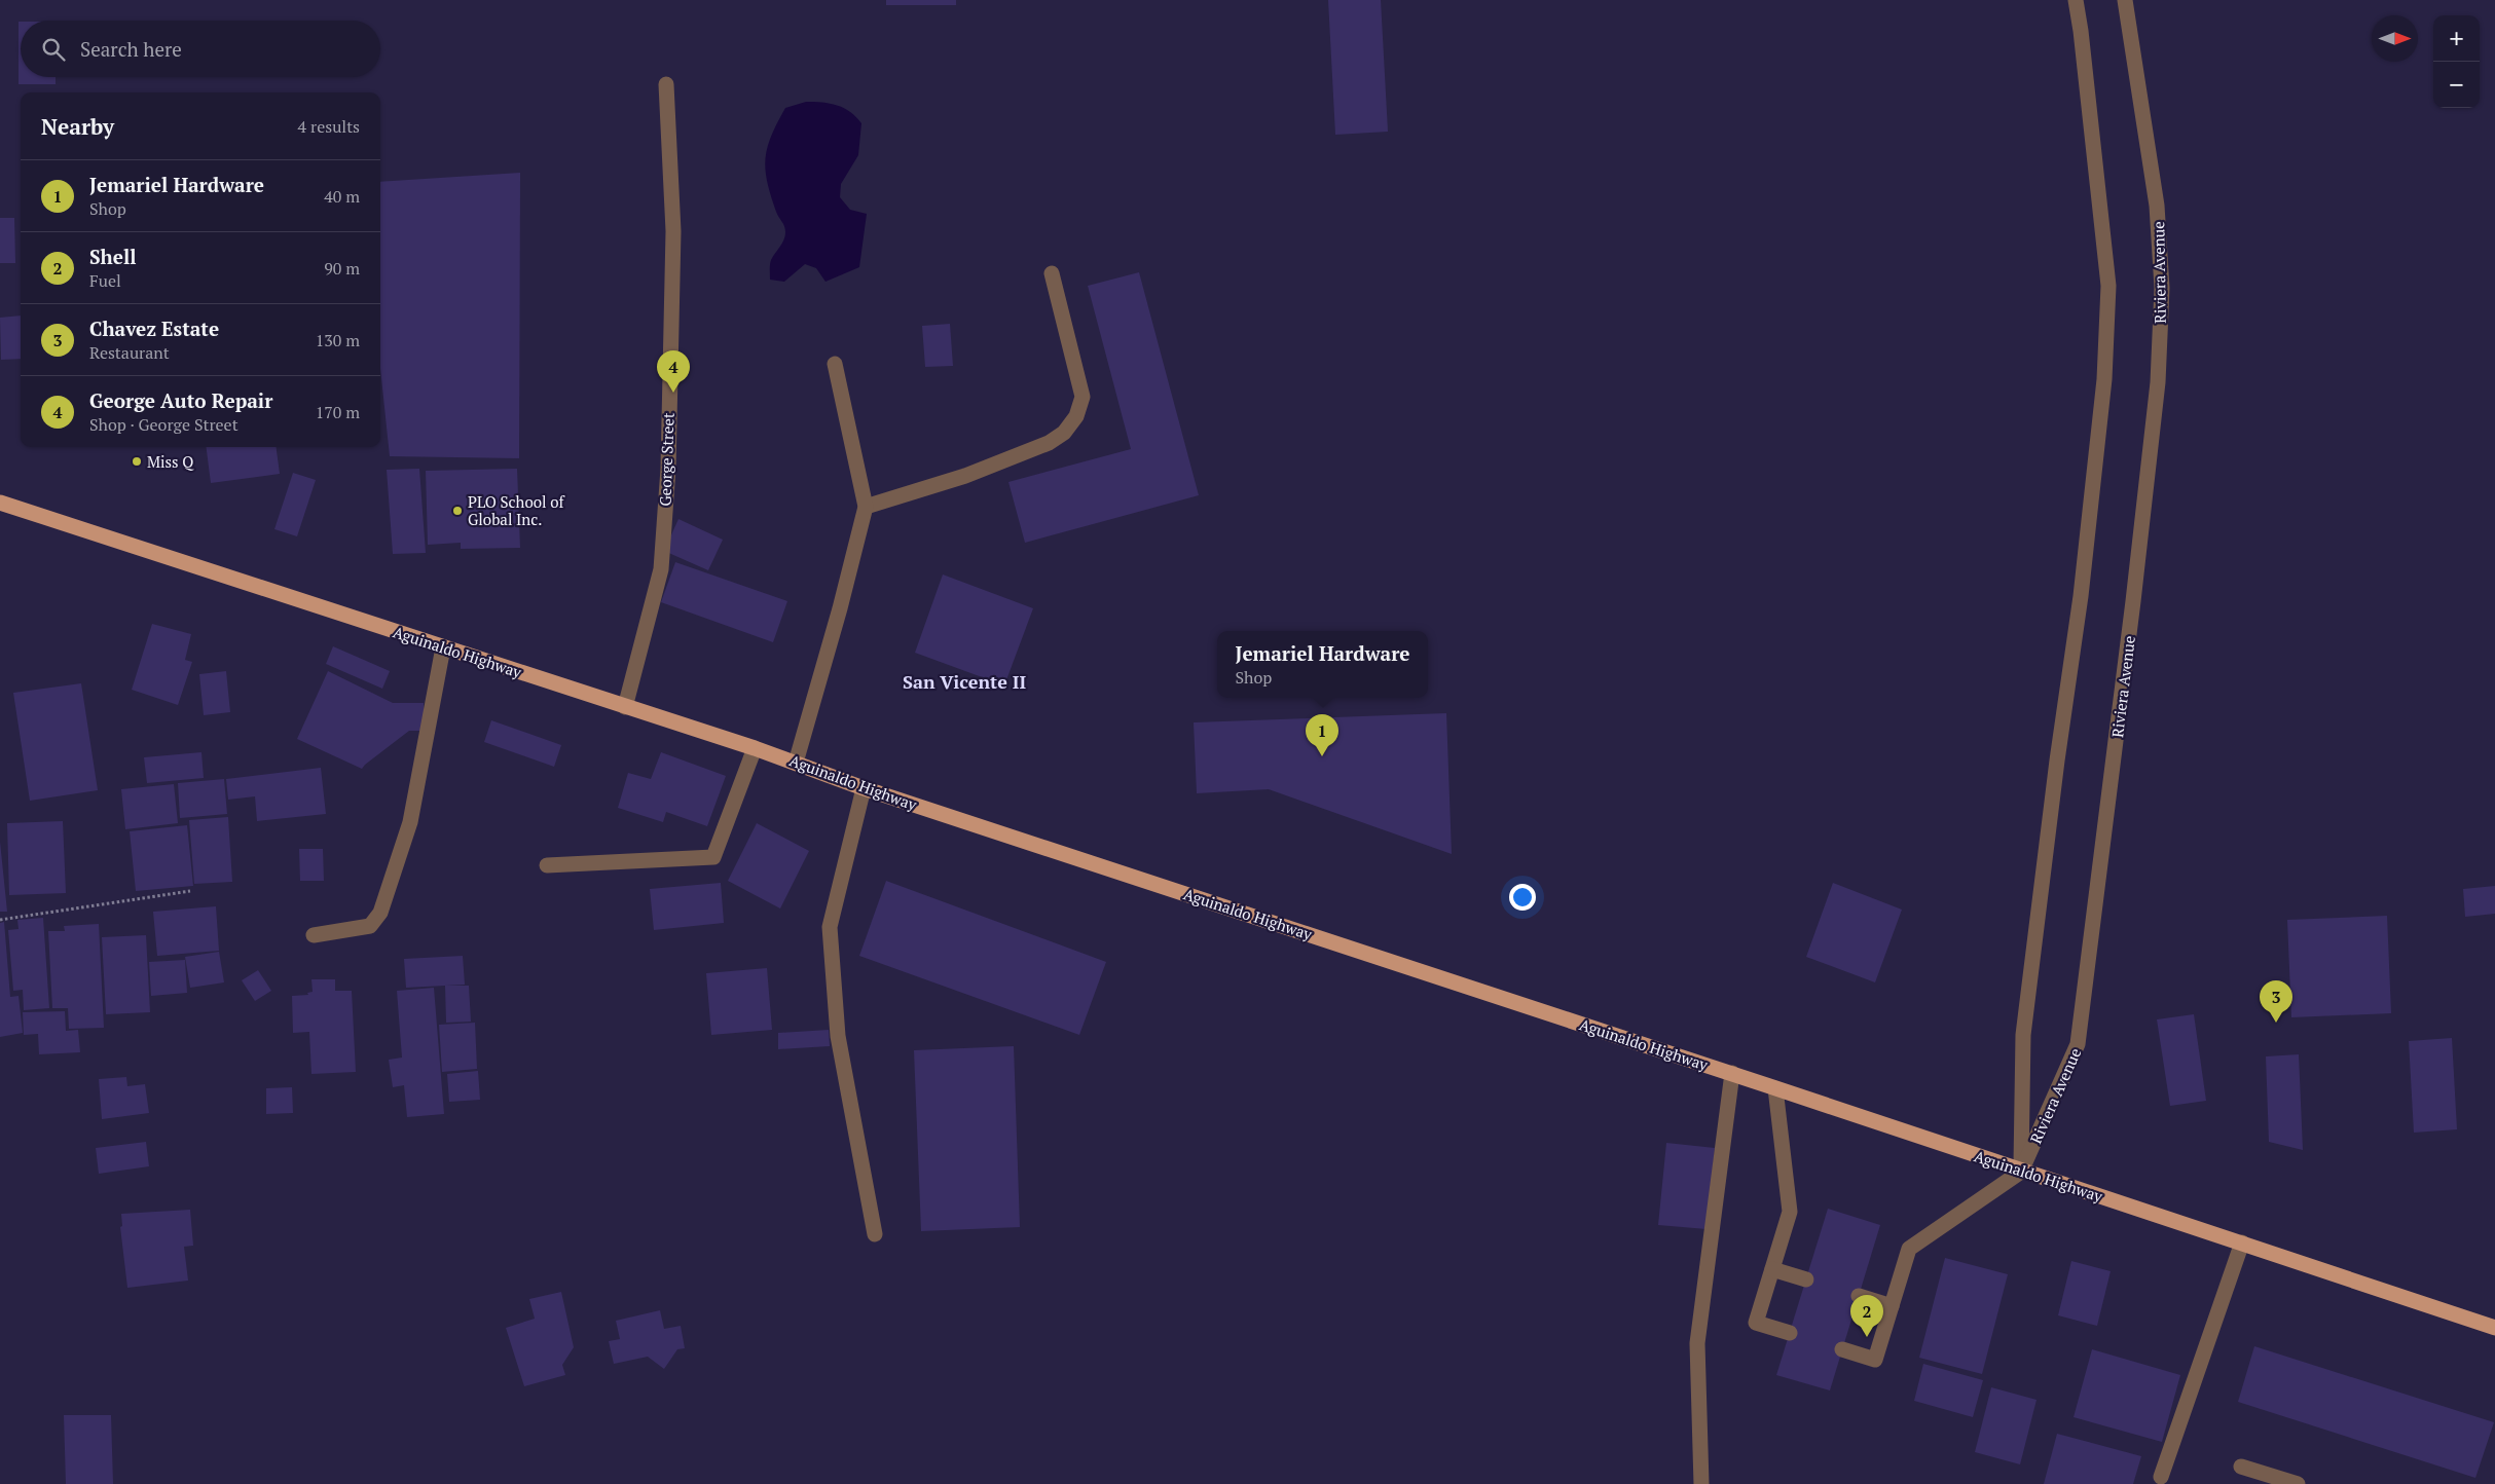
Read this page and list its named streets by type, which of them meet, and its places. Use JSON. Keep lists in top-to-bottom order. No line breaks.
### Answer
{"streets":{"main road":["Aguinaldo Highway"],"street":["Riviera Avenue","George Street"]},"crossings":[["Riviera Avenue","Aguinaldo Highway"],["George Street","Aguinaldo Highway"]],"districts":["San Vicente II"],"places":["Miss Q","PLO School of Global Inc."],"north":"right","page":{"map_buttons":["+","−"],"search":"Search here","heading":["Nearby","4 results"],"list":[{"mark":"1","name":"Jemariel Hardware","note":"Shop","value":"40 m"},{"mark":"2","name":"Shell","note":"Fuel","value":"90 m"},{"mark":"3","name":"Chavez Estate","note":"Restaurant","value":"130 m"},{"mark":"4","name":"George Auto Repair","note":"Shop · George Street","value":"170 m"}],"pins":["4","1","3","2"],"popup":["Jemariel Hardware","Shop"]}}
